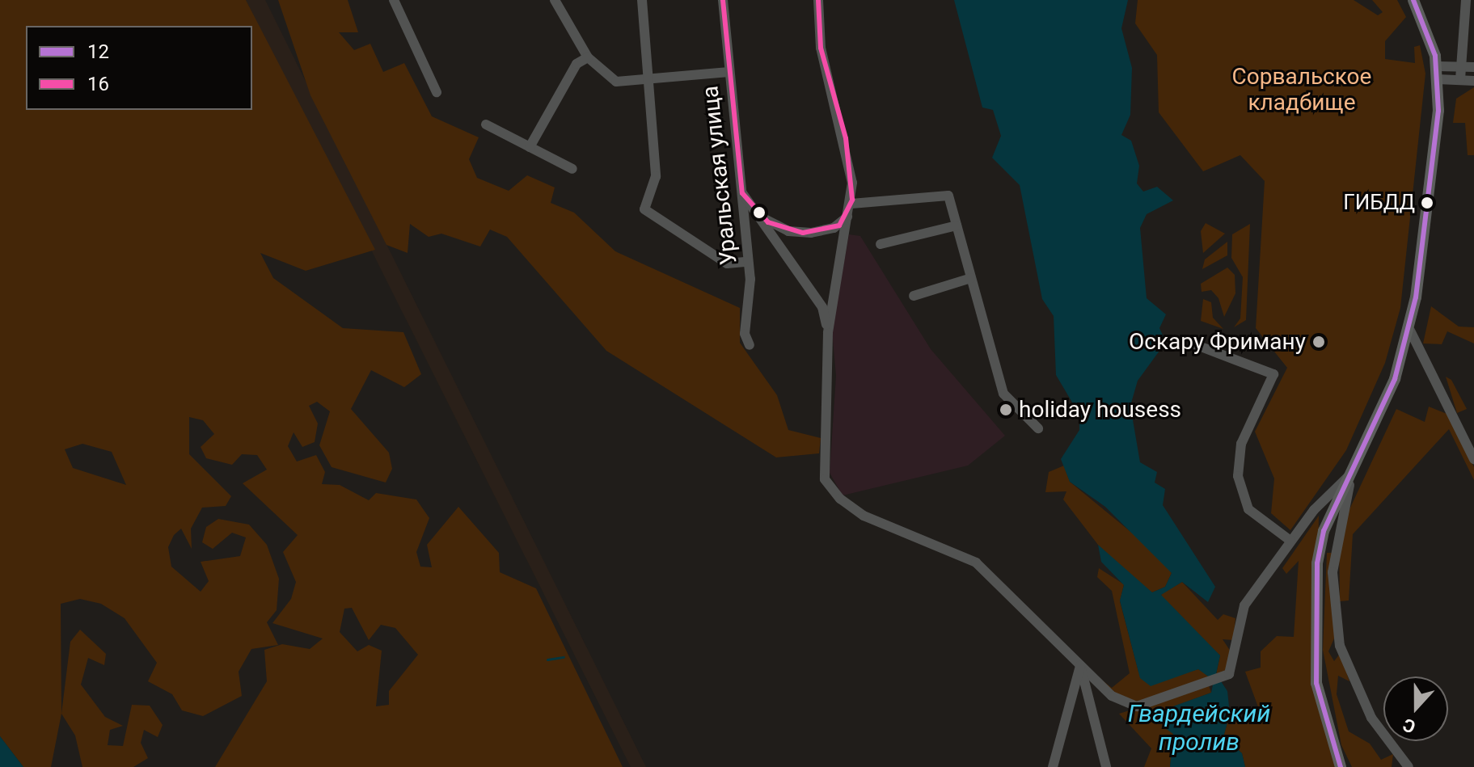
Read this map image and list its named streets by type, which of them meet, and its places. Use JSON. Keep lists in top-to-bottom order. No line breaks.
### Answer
{"streets":{"street":["Уральская улица"]},"water":["Гвардейский пролив"],"parks":["Сорвальское кладбище"],"places":["ГИБДД","Оскару Фриману","holiday housess"],"lines":["transit line 12","transit line 16"],"legend":["12","16"],"north":"bottom"}
